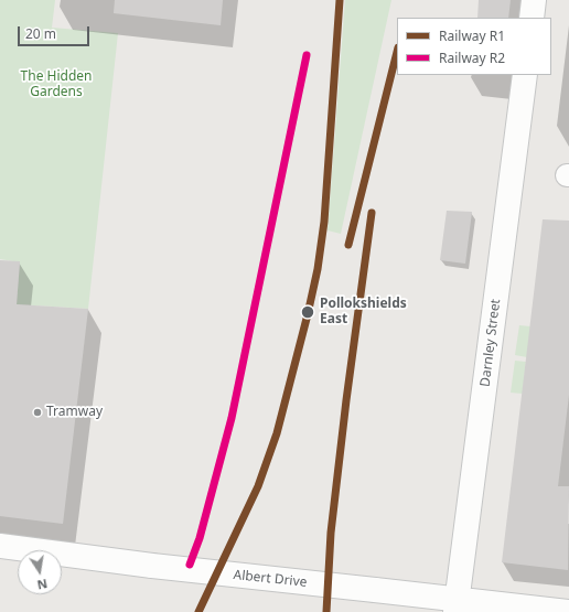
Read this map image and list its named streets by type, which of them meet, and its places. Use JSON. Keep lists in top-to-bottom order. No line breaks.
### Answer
{"streets":{"street":["Darnley Street","Albert Drive"]},"crossings":[["Darnley Street","Albert Drive"]],"parks":["The Hidden Gardens"],"places":["Pollokshields East","Tramway"],"lines":["rail line R1","rail line R2"],"legend":["Railway R1","Railway R2"],"scale_bar":"20 m","north":"bottom"}
